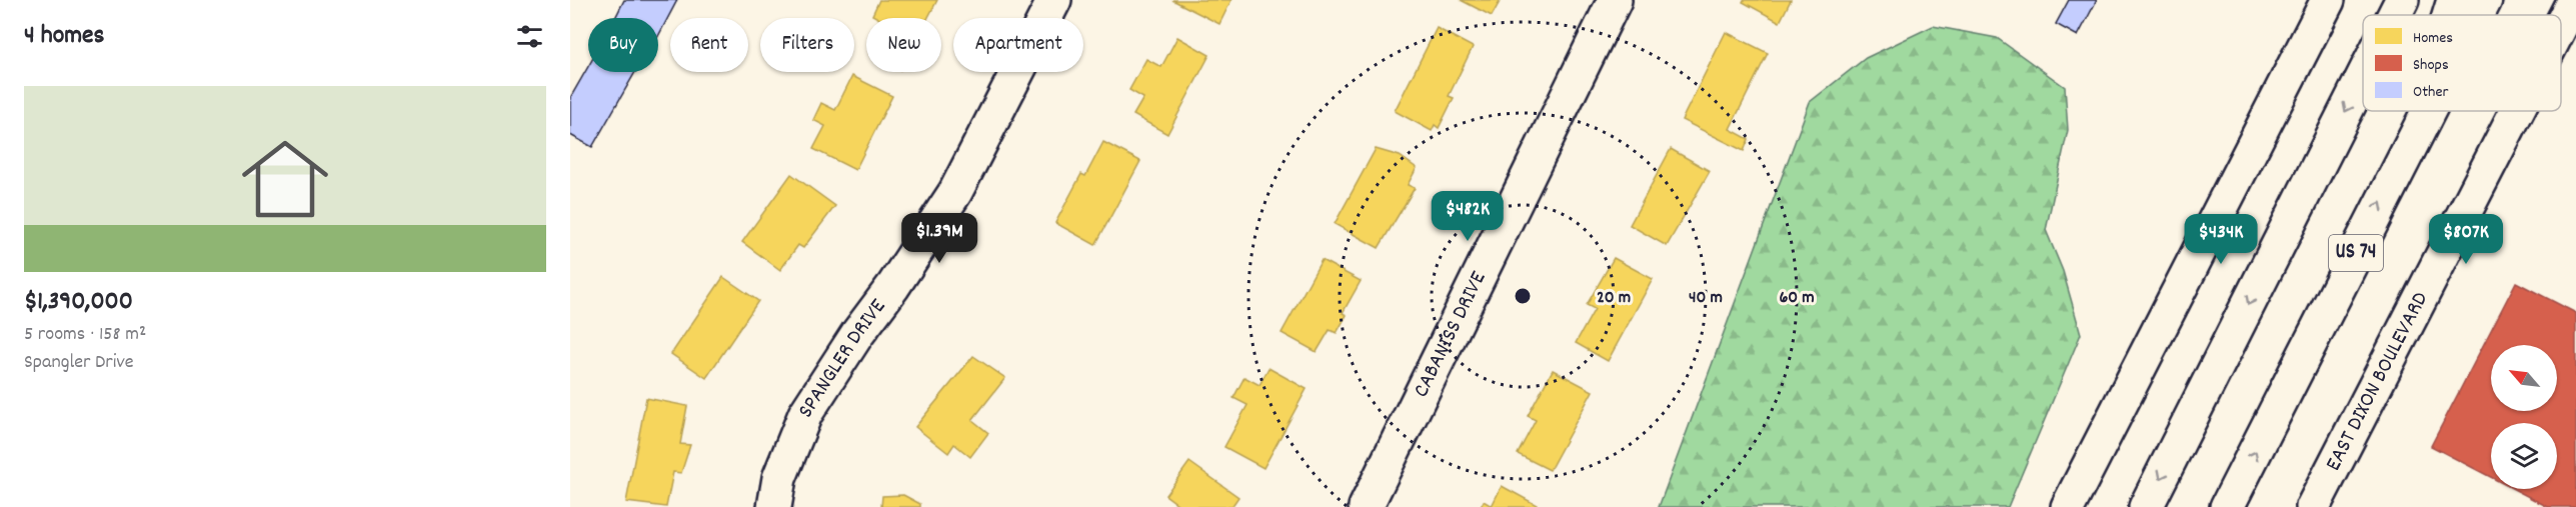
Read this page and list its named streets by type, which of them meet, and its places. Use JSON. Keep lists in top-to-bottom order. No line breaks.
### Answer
{"streets":{"main road":["US 74","CABANISS DRIVE","SPANGLER DRIVE","EAST DIXON BOULEVARD"]},"legend":["Homes","Shops","Other"],"north":"top left","page":{"heading":"4 homes","chip":["Buy","Rent","Filters","New","Apartment"],"list":[{"name":"$1,390,000","note":"5 rooms · 158 m² · Spangler Drive"}],"price":["$482K","$1.39M","$434K","$807K"]},"rings":["20 m","40 m","60 m"]}
